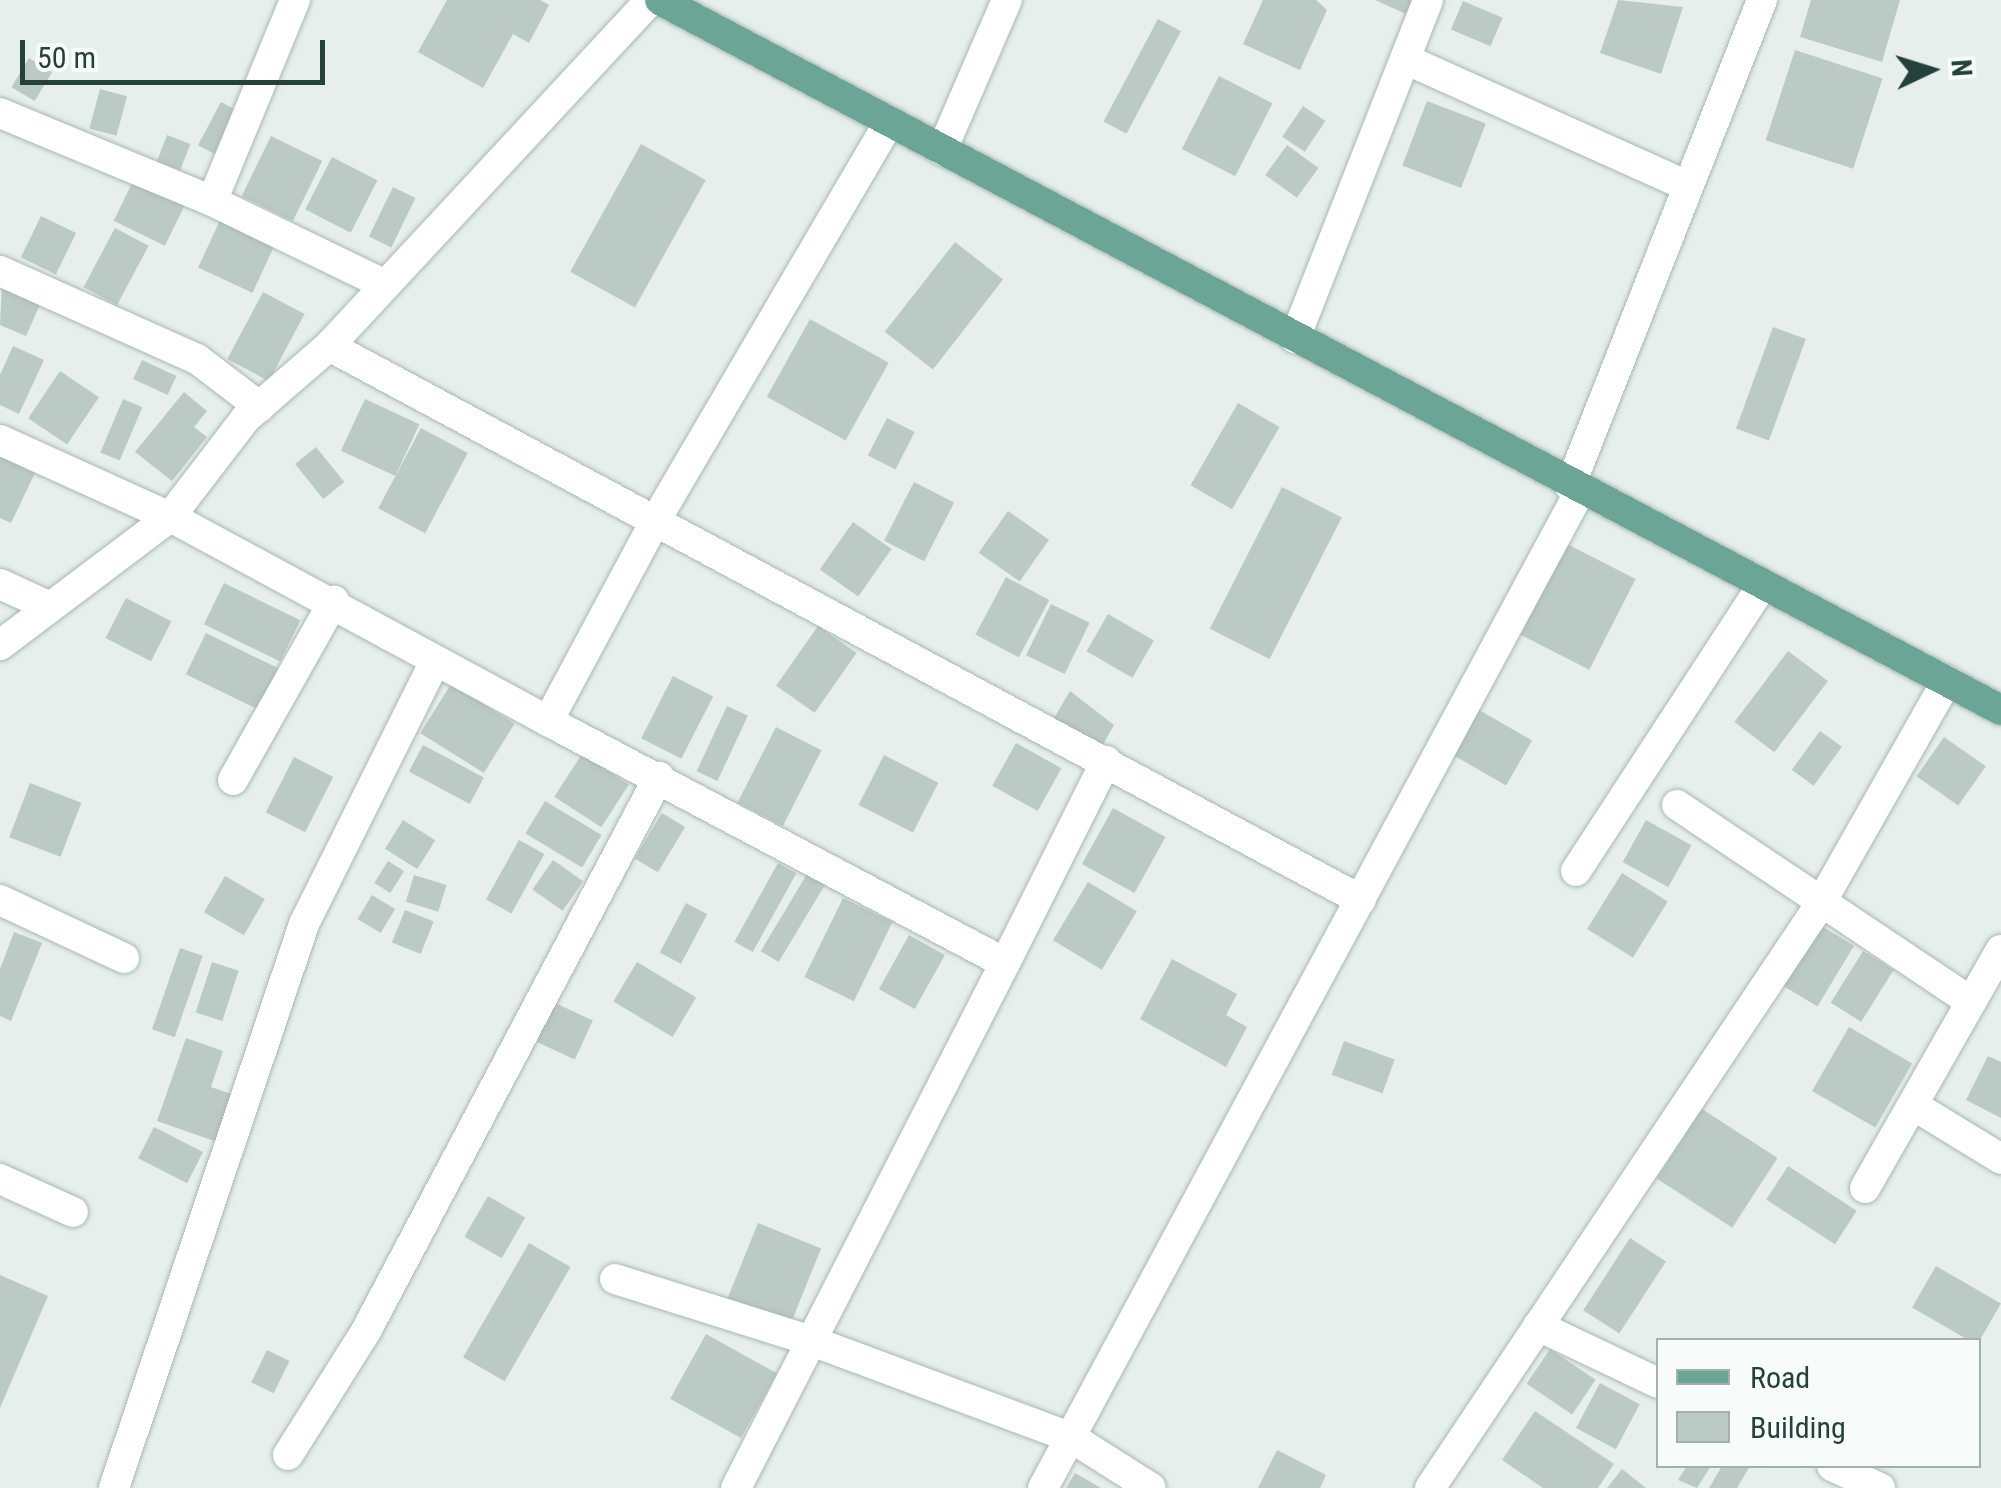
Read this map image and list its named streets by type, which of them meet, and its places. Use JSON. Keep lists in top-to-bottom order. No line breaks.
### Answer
{"legend":["Road","Building"],"scale_bar":"50 m","north":"right"}
